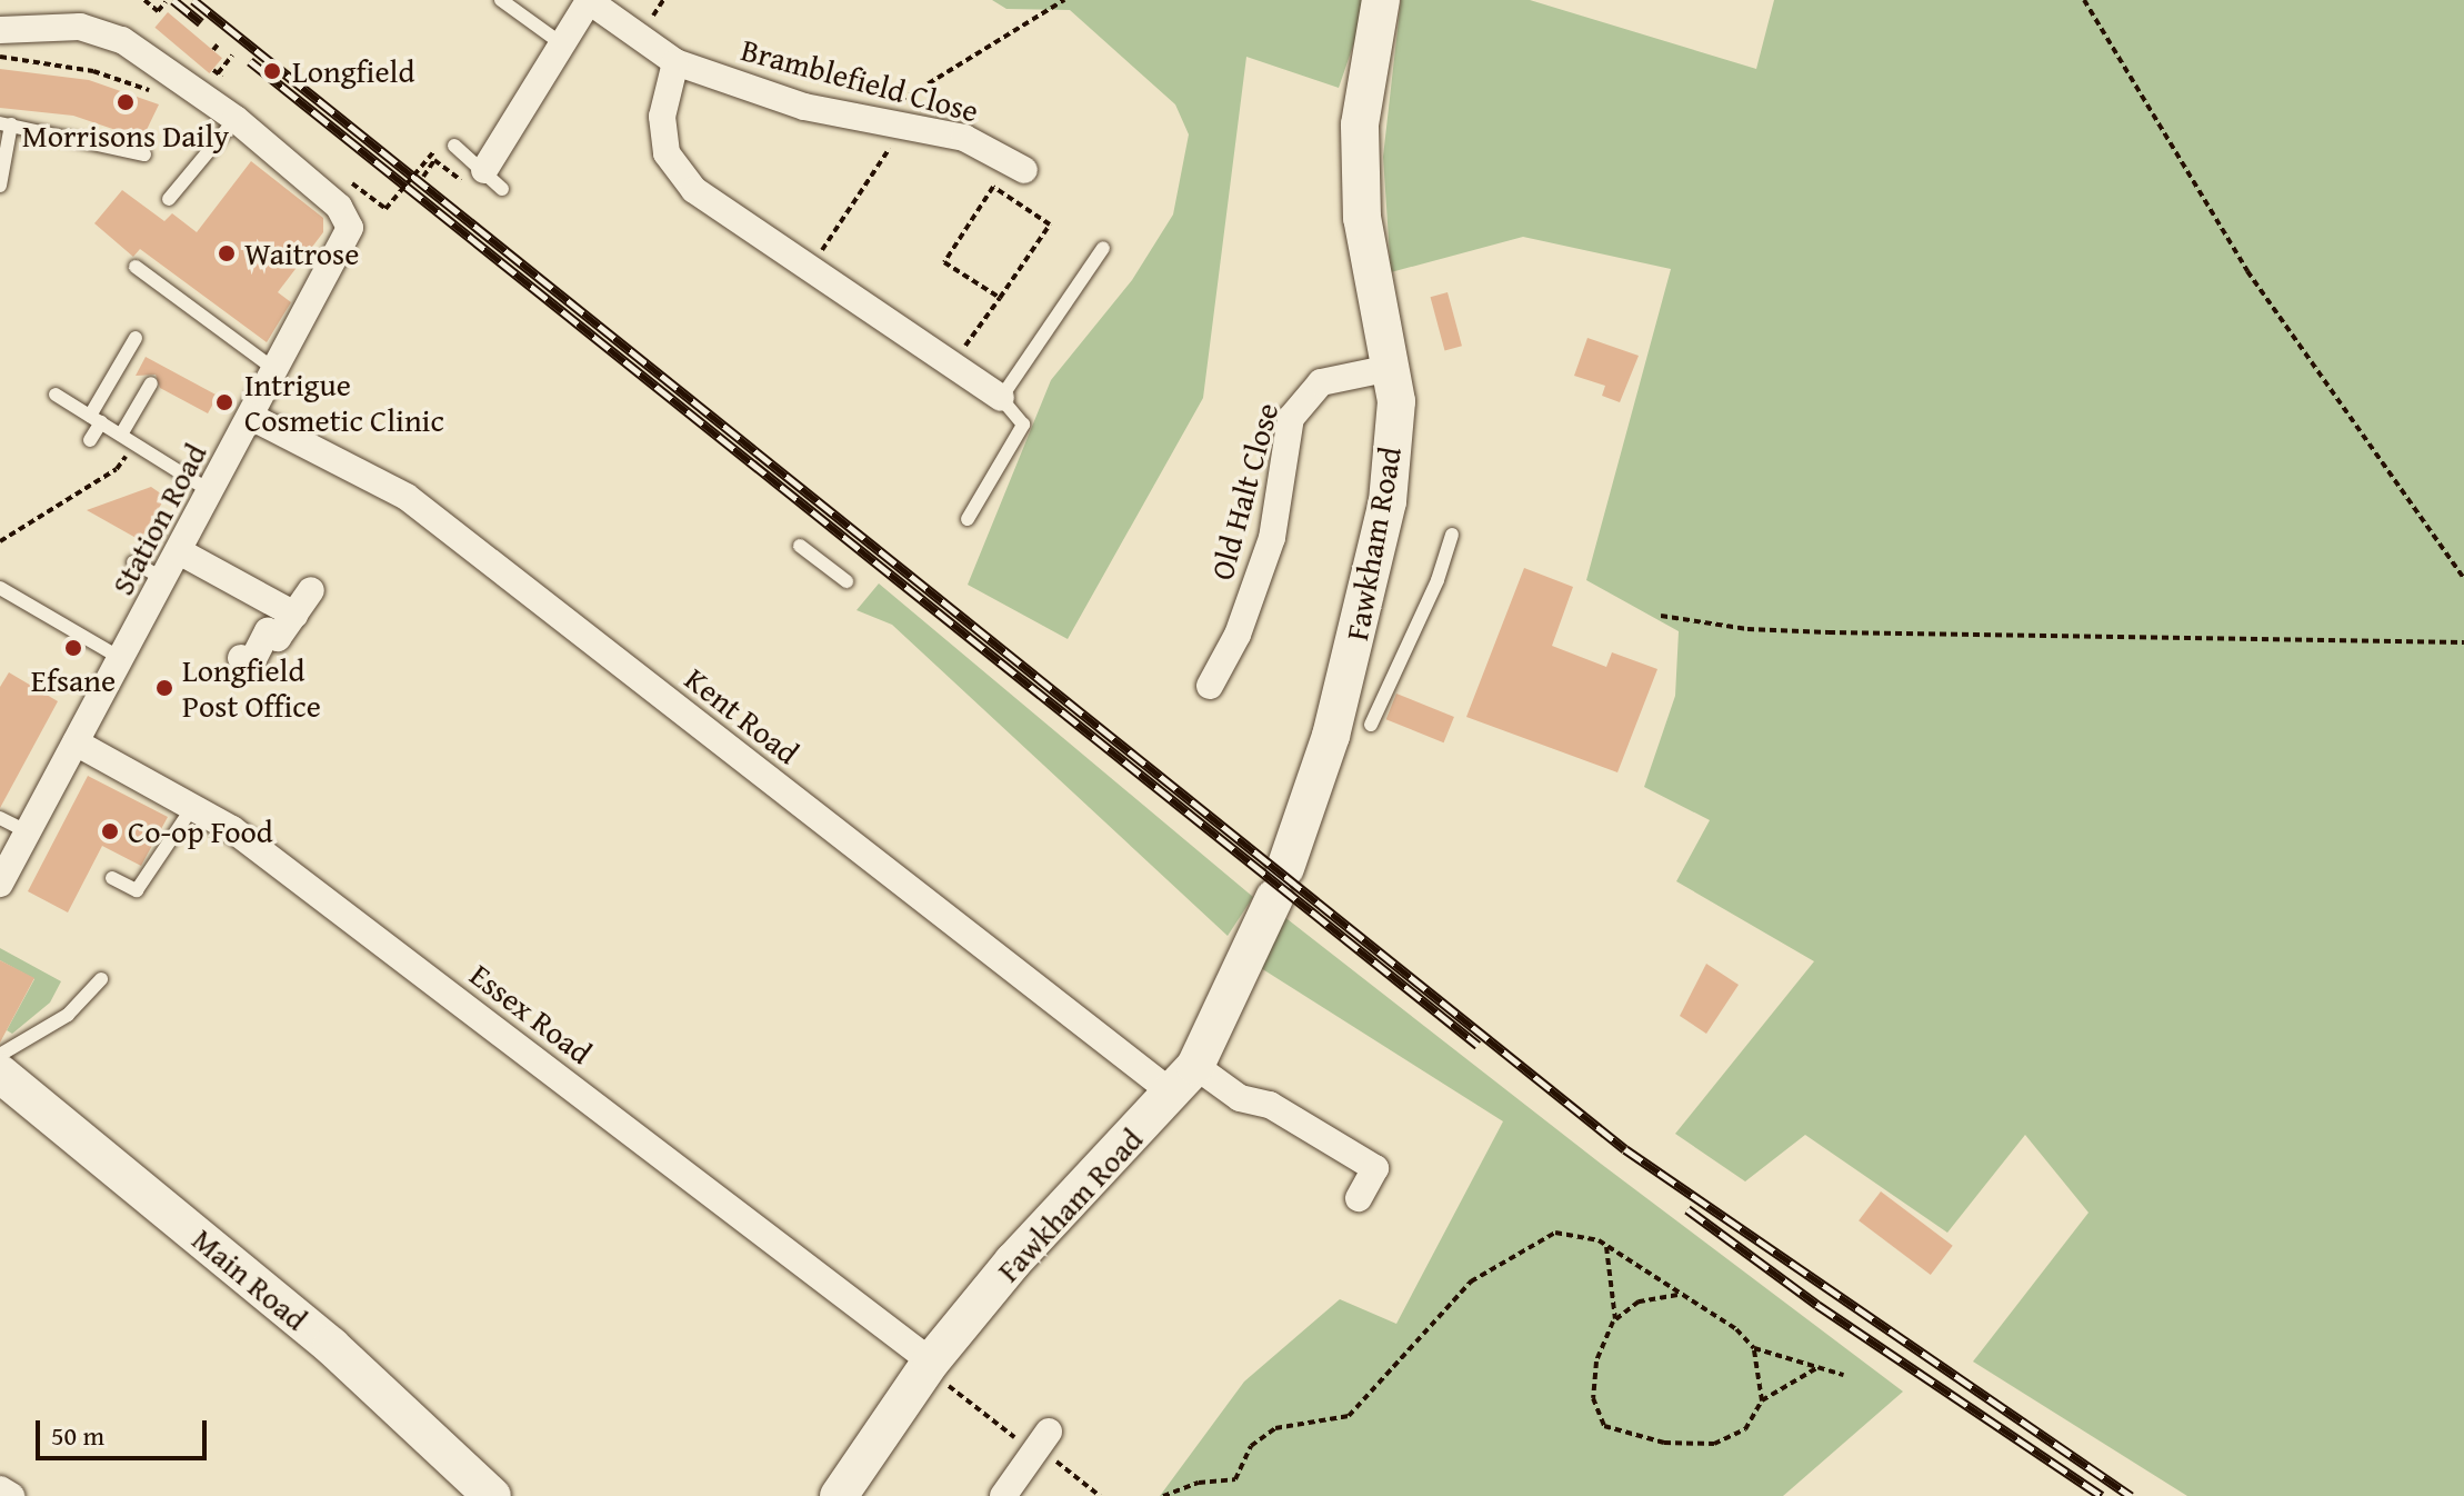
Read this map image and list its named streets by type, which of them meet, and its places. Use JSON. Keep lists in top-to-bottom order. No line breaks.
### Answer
{"streets":{"street":["Bramblefield Close","Old Halt Close","Station Road","Fawkham Road","Kent Road","Essex Road","Main Road"]},"crossings":[["Old Halt Close","Fawkham Road"],["Station Road","Kent Road"],["Station Road","Essex Road"],["Fawkham Road","Kent Road"],["Fawkham Road","Essex Road"]],"places":["Longfield","Morrisons Daily","Waitrose","Intrigue Cosmetic Clinic","Efsane","Longfield Post Office","Co-op Food"],"scale_bar":"50 m"}
